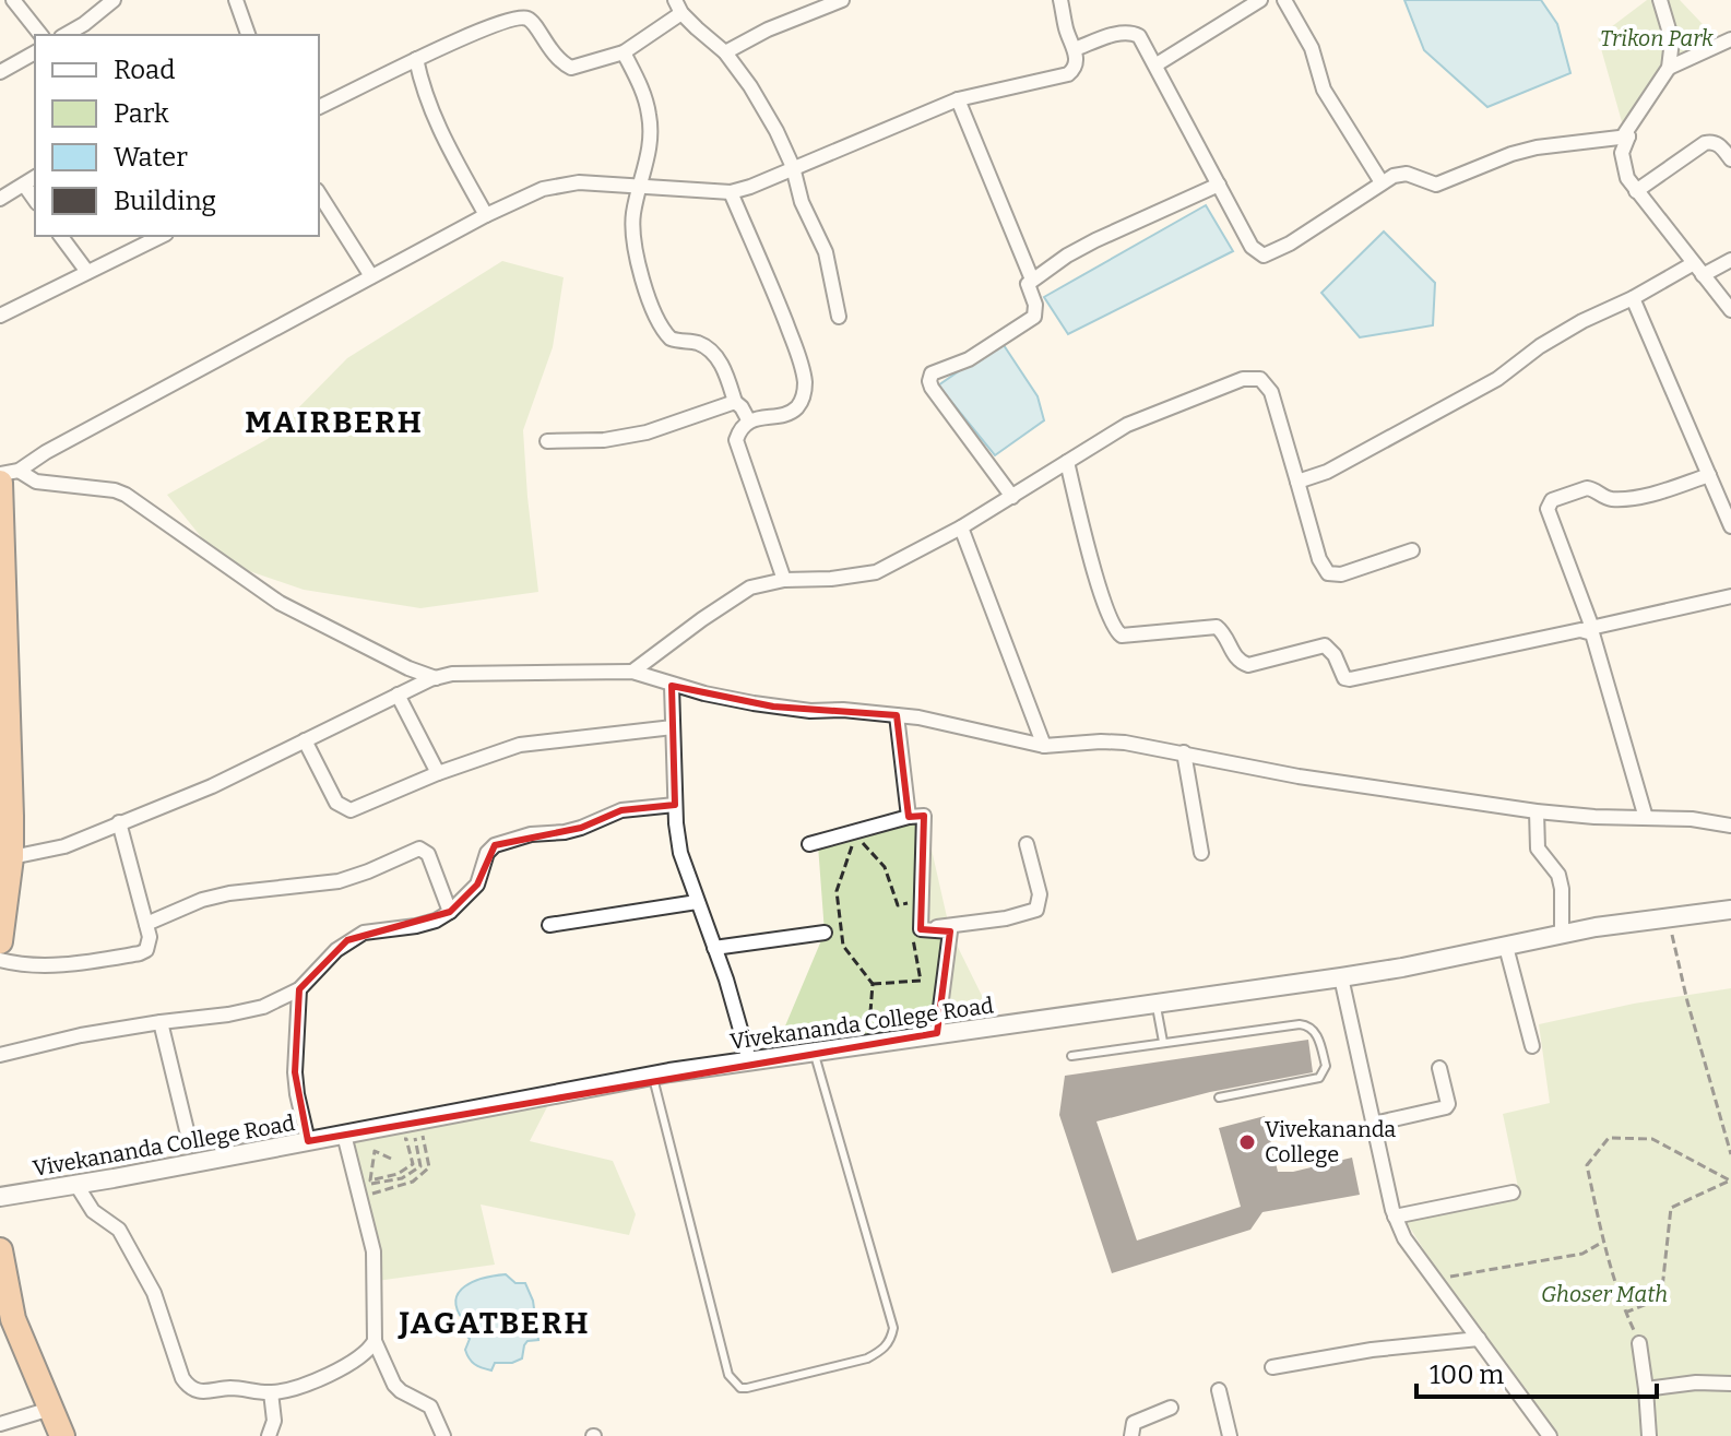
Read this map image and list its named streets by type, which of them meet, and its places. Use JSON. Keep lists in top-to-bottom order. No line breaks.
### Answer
{"streets":{"street":["Vivekananda College Road"]},"districts":["MAIRBERH","JAGATBERH"],"parks":["Trikon Park","Ghoser Math"],"places":["Vivekananda College"],"legend":["Road","Park","Water","Building"],"scale_bar":"100 m"}
